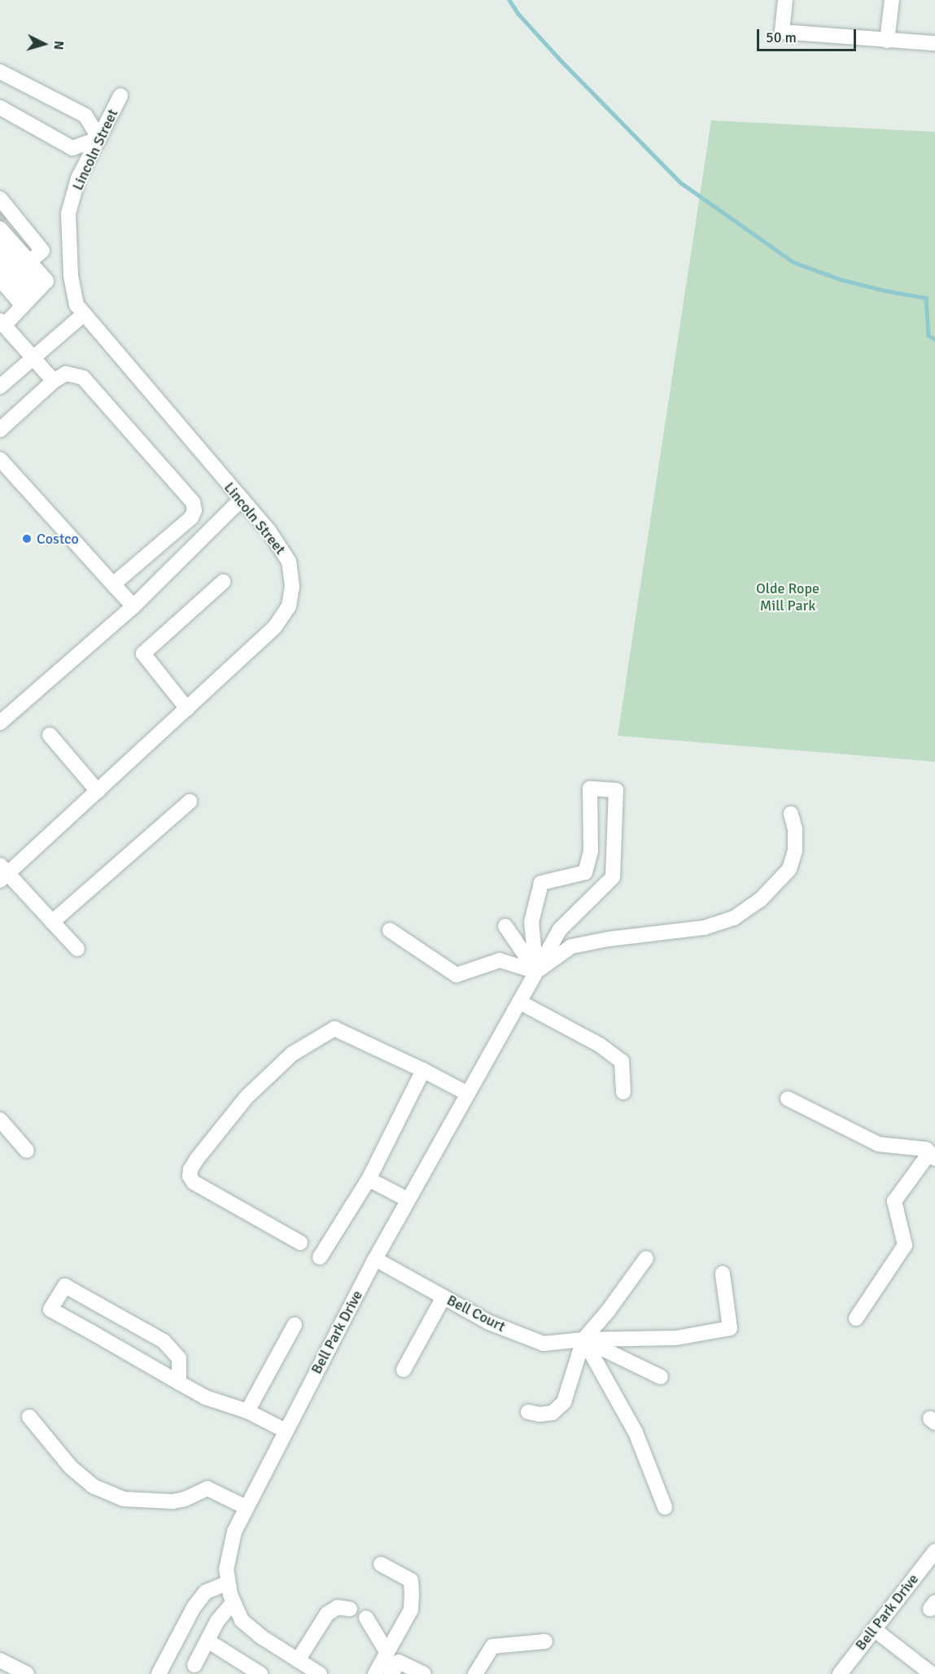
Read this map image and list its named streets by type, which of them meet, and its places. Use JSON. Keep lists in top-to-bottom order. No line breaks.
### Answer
{"streets":{"street":["Lincoln Street","Bell Court","Bell Park Drive"]},"crossings":[["Bell Court","Bell Park Drive"]],"parks":["Olde Rope Mill Park"],"places":["Costco"],"scale_bar":"50 m","north":"right"}
